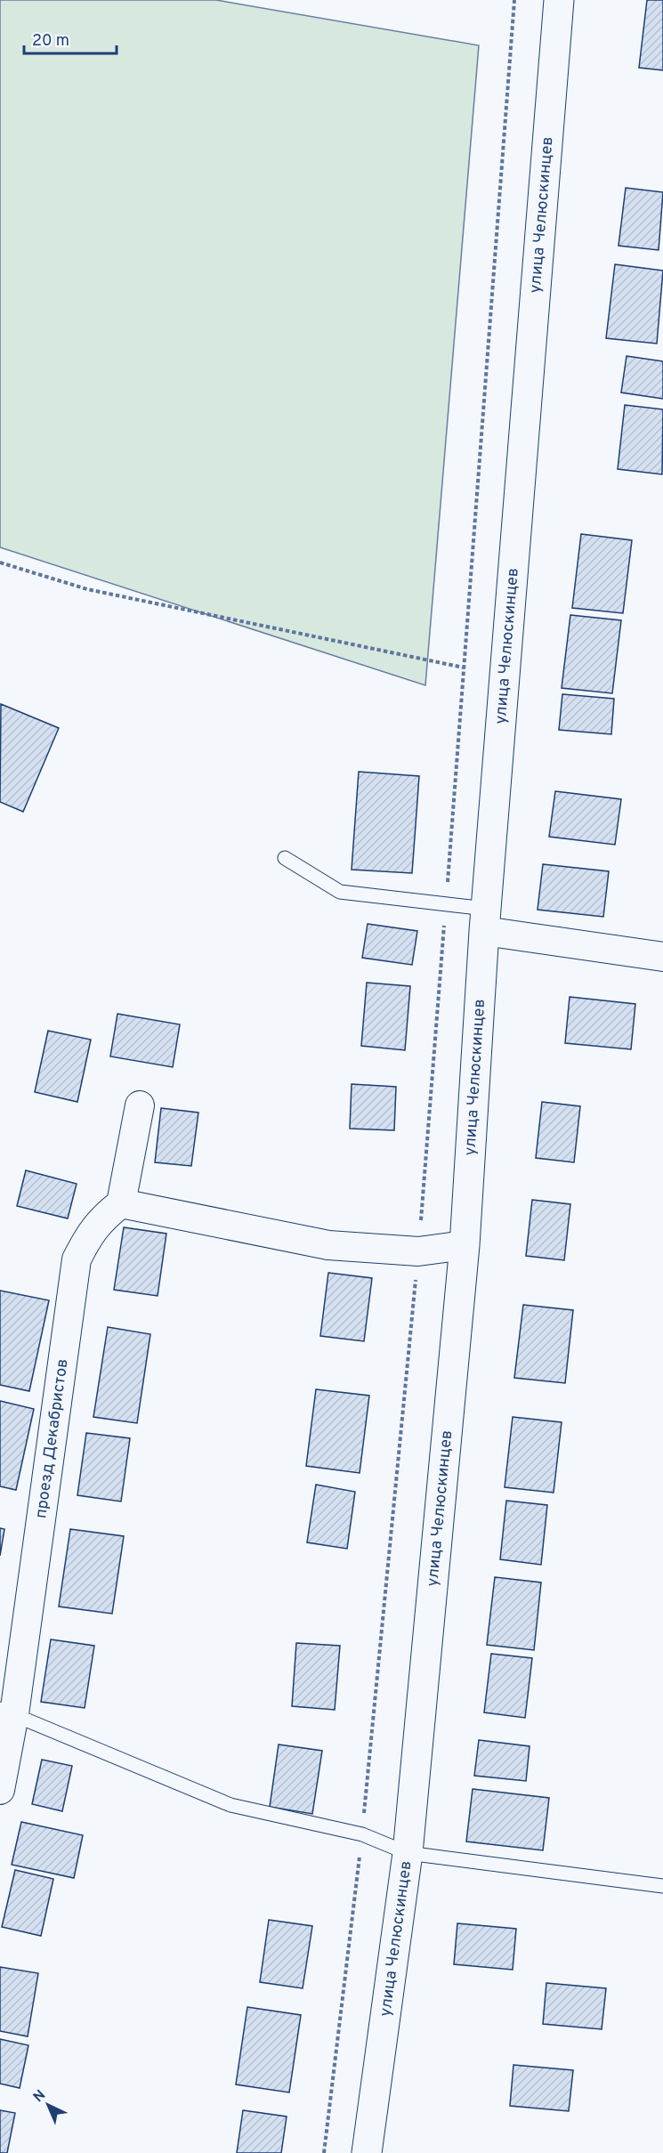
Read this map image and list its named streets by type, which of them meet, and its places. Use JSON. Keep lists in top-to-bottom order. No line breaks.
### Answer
{"streets":{"street":["улица Челюскинцев","проезд Декабристов"]},"scale_bar":"20 m","north":"top left"}
